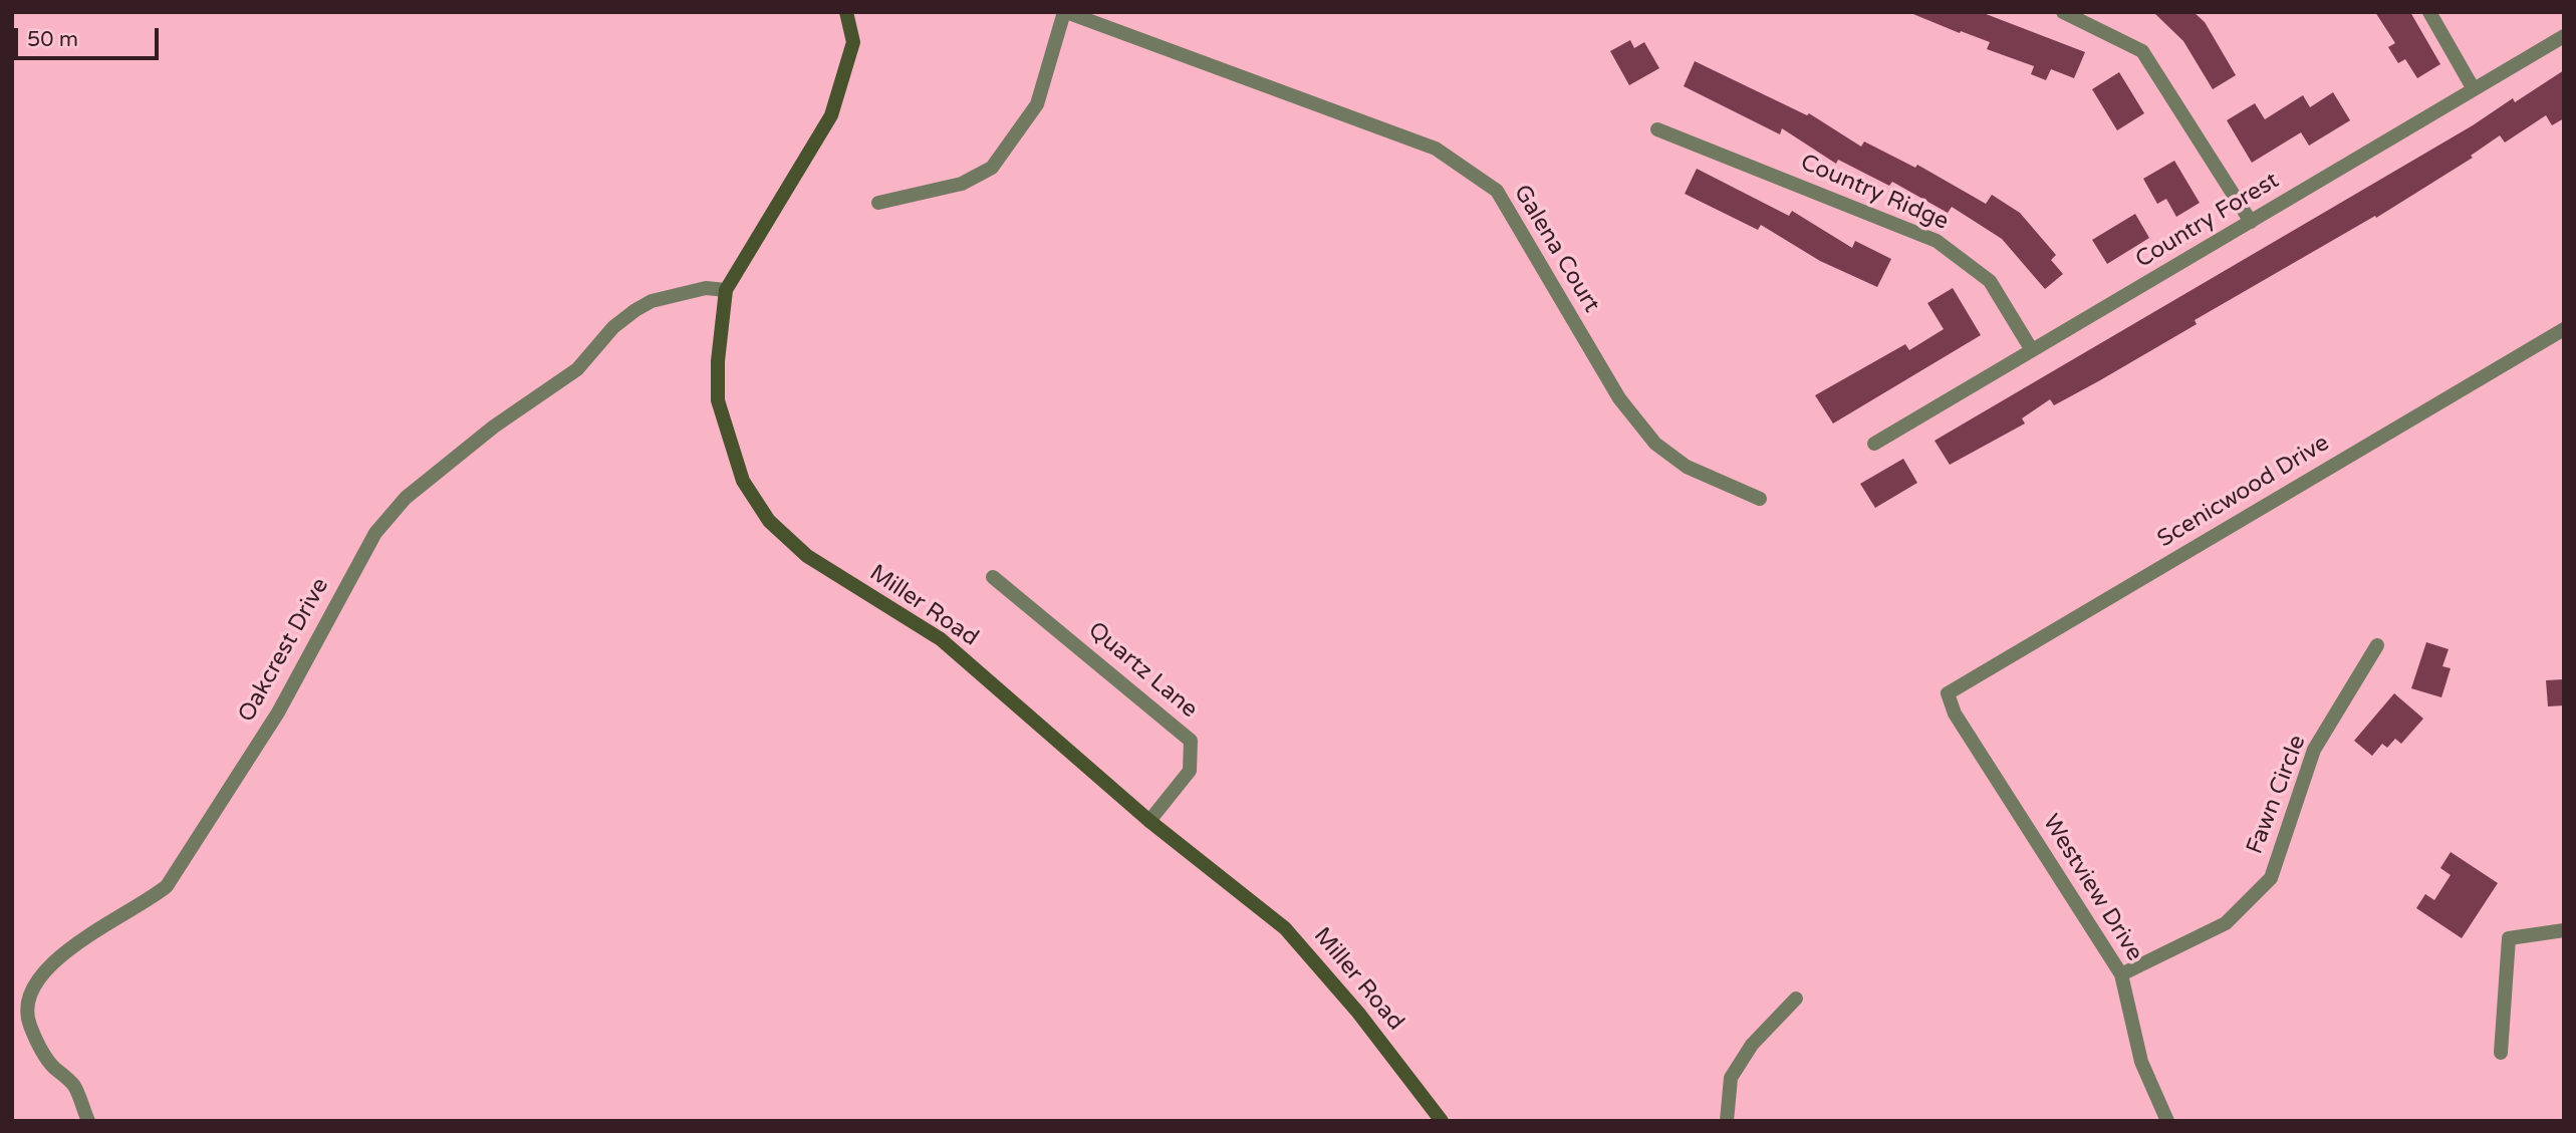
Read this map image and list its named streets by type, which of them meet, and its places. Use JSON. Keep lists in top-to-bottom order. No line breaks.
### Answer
{"streets":{"street":["Country Ridge","Country Forest","Galena Court","Scenicwood Drive","Miller Road","Oakcrest Drive","Quartz Lane","Fawn Circle","Westview Drive"]},"crossings":[["Country Ridge","Country Forest"],["Scenicwood Drive","Westview Drive"],["Miller Road","Oakcrest Drive"],["Miller Road","Quartz Lane"],["Fawn Circle","Westview Drive"]],"scale_bar":"50 m"}
